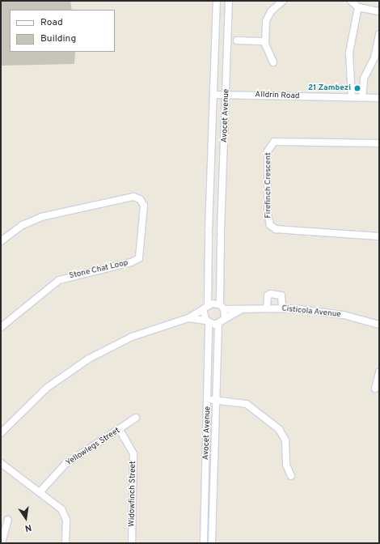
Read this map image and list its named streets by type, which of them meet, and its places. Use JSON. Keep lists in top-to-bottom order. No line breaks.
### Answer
{"streets":{"street":["Alldrin Road","Avocet Avenue","Firefinch Crescent","Stone Chat Loop","Cisticola Avenue","Yellowlegs Street","Widowfinch Street"]},"crossings":[["Alldrin Road","Avocet Avenue"],["Avocet Avenue","Cisticola Avenue"],["Yellowlegs Street","Widowfinch Street"]],"places":["21 Zambezi"],"legend":["Road","Building"],"north":"bottom"}
